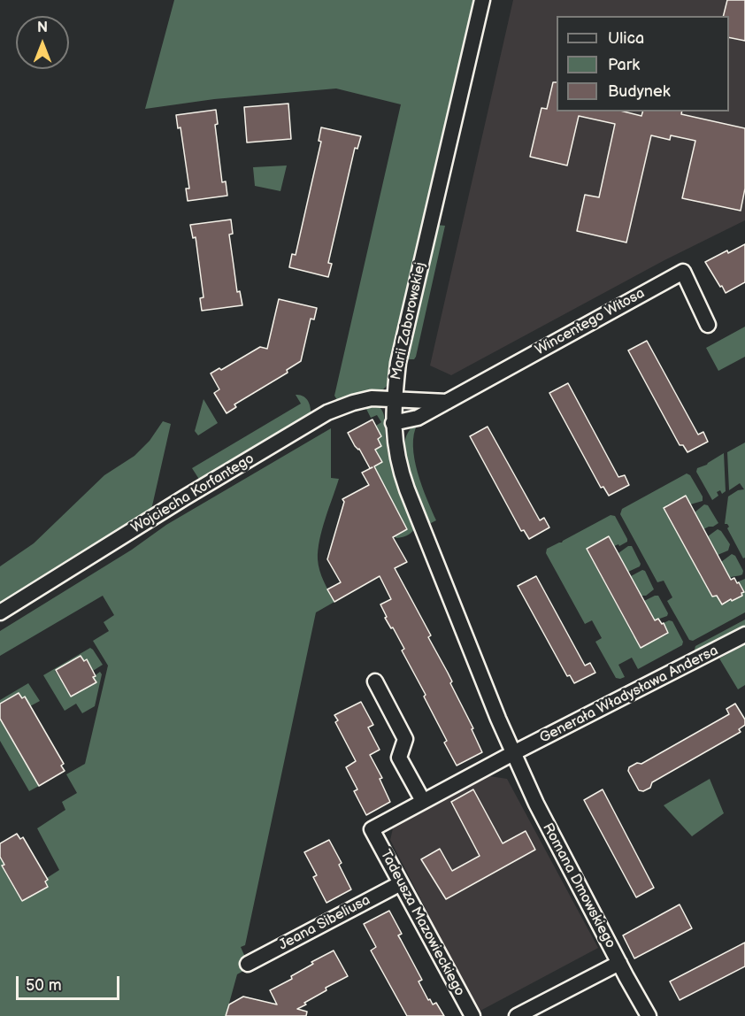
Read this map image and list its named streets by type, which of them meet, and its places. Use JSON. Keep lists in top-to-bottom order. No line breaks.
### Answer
{"streets":{"street":["Marii Zaborowskiej","Wincentego Witosa","Wojciecha Korfantego","Generała Władysława Andersa","Romana Dmowskiego","Jeana Sibeliusa","Tadeusza Mazowieckiego"]},"crossings":[["Marii Zaborowskiej","Wincentego Witosa"],["Marii Zaborowskiej","Wojciecha Korfantego"],["Marii Zaborowskiej","Generała Władysława Andersa"],["Marii Zaborowskiej","Romana Dmowskiego"],["Generała Władysława Andersa","Romana Dmowskiego"],["Generała Władysława Andersa","Tadeusza Mazowieckiego"],["Jeana Sibeliusa","Tadeusza Mazowieckiego"]],"legend":["Ulica","Park","Budynek"],"scale_bar":"50 m","north":"top"}
